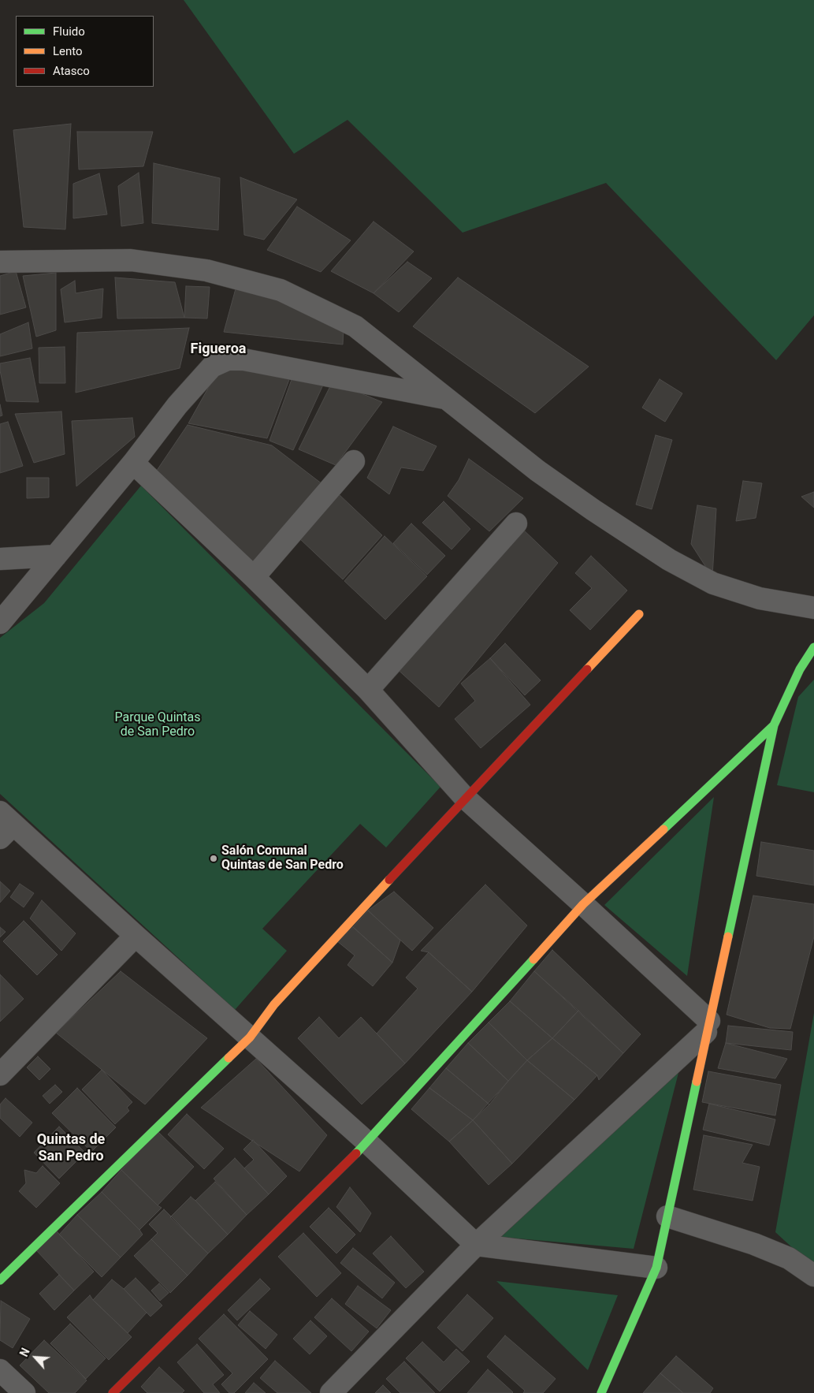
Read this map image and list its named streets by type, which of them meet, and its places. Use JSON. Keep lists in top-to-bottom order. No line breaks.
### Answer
{"districts":["Figueroa","Quintas de San Pedro"],"parks":["Parque Quintas de San Pedro"],"places":["Salón Comunal Quintas de San Pedro"],"legend":["Fluido","Lento","Atasco"],"north":"top left"}
